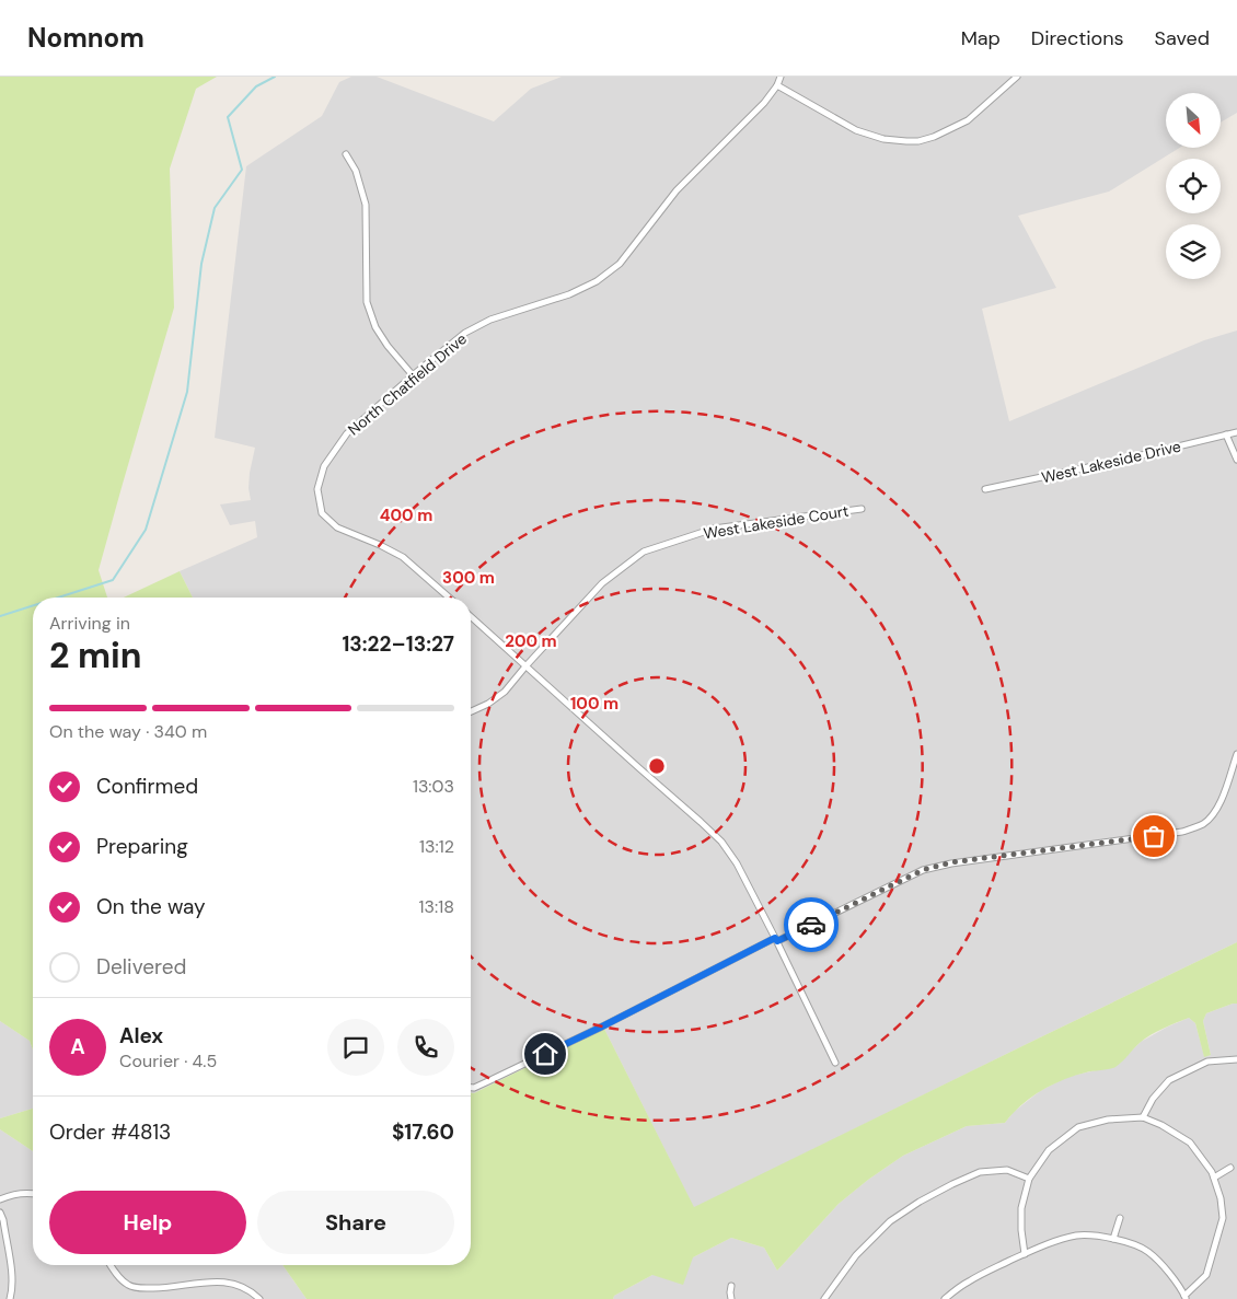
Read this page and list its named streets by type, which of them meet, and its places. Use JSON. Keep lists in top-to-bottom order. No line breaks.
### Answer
{"streets":{"street":["North Chatfield Drive","West Lakeside Drive","West Lakeside Court"]},"north":"bottom right","page":{"header":"Nomnom","nav":["Map","Directions","Saved"],"heading":["2 min","Arriving in","13:22–13:27"],"panel":["Alex","Courier · 4.5","Order #4813","$17.60"],"bar":"On the way · 340 m","list":[["Confirmed","13:03"],["Preparing","13:12"],["On the way","13:18"],"Delivered"],"round":"A","buttons":["Help","Share"]},"rings":["400 m","300 m","200 m","100 m"]}
